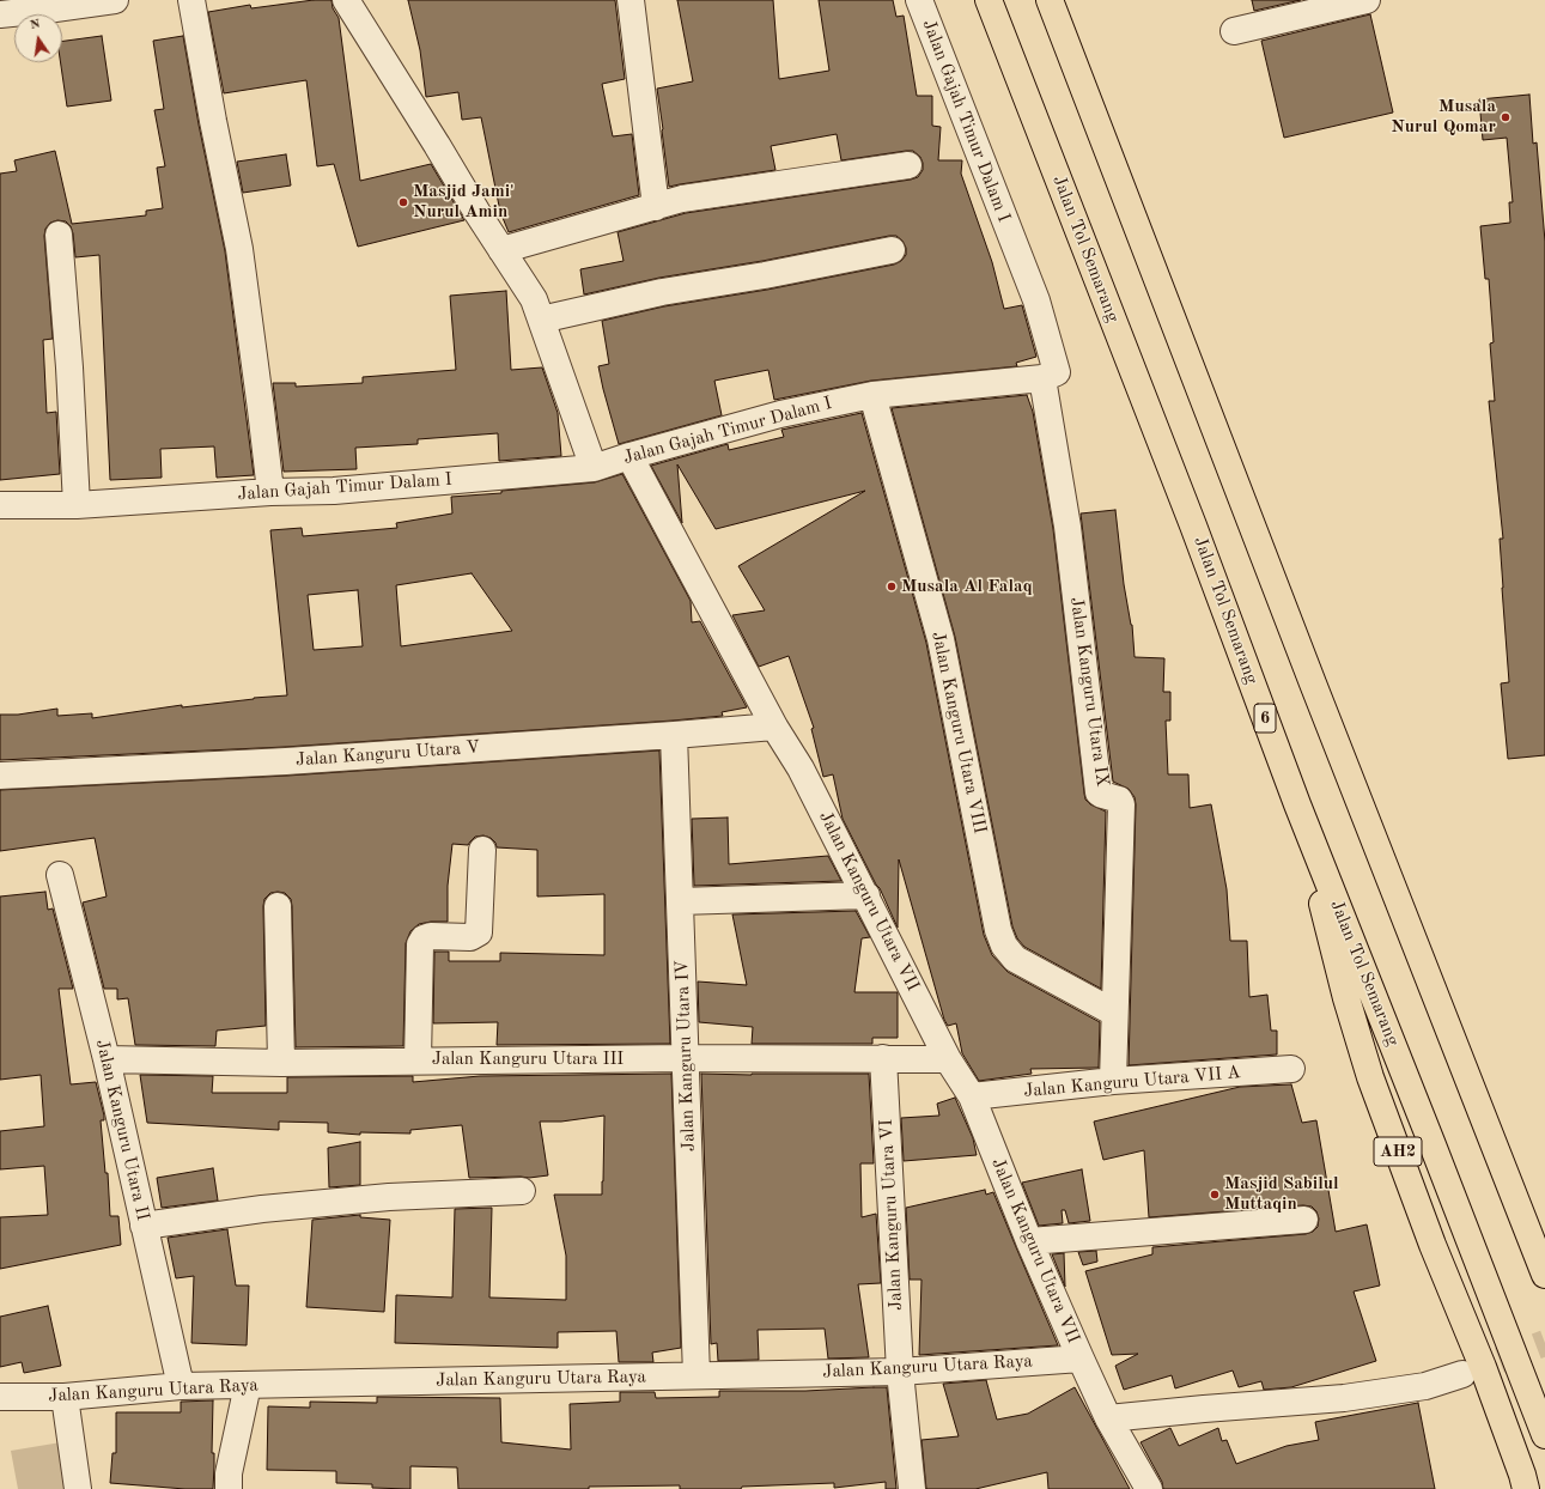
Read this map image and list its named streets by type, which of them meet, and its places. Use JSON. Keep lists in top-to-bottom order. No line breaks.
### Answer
{"streets":{"highway":["Jalan Tol Semarang","6","AH2"],"street":["Jalan Gajah Timur Dalam I","Jalan Kanguru Utara IX","Jalan Kanguru Utara VIII","Jalan Kanguru Utara V","Jalan Kanguru Utara VII","Jalan Kanguru Utara IV","Jalan Kanguru Utara III","Jalan Kanguru Utara VII A","Jalan Kanguru Utara II","Jalan Kanguru Utara VI","Jalan Kanguru Utara Raya"]},"crossings":[["Jalan Gajah Timur Dalam I","Jalan Kanguru Utara IX"],["Jalan Gajah Timur Dalam I","Jalan Kanguru Utara VIII"],["Jalan Gajah Timur Dalam I","Jalan Kanguru Utara VII"],["Jalan Tol Semarang","AH2"],["Jalan Kanguru Utara IX","Jalan Kanguru Utara VIII"],["Jalan Kanguru Utara IX","Jalan Kanguru Utara VII A"],["Jalan Kanguru Utara V","Jalan Kanguru Utara VII"],["Jalan Kanguru Utara V","Jalan Kanguru Utara IV"],["Jalan Kanguru Utara VII","Jalan Kanguru Utara III"],["Jalan Kanguru Utara VII","Jalan Kanguru Utara VII A"],["Jalan Kanguru Utara VII","Jalan Kanguru Utara Raya"],["Jalan Kanguru Utara IV","Jalan Kanguru Utara III"],["Jalan Kanguru Utara IV","Jalan Kanguru Utara Raya"],["Jalan Kanguru Utara III","Jalan Kanguru Utara II"],["Jalan Kanguru Utara III","Jalan Kanguru Utara VI"],["Jalan Kanguru Utara II","Jalan Kanguru Utara Raya"],["Jalan Kanguru Utara VI","Jalan Kanguru Utara Raya"]],"places":["Musala Nurul Qomar","Masjid Jami' Nurul Amin","Musala Al Falaq","Masjid Sabilul Muttaqin"],"north":"top"}
